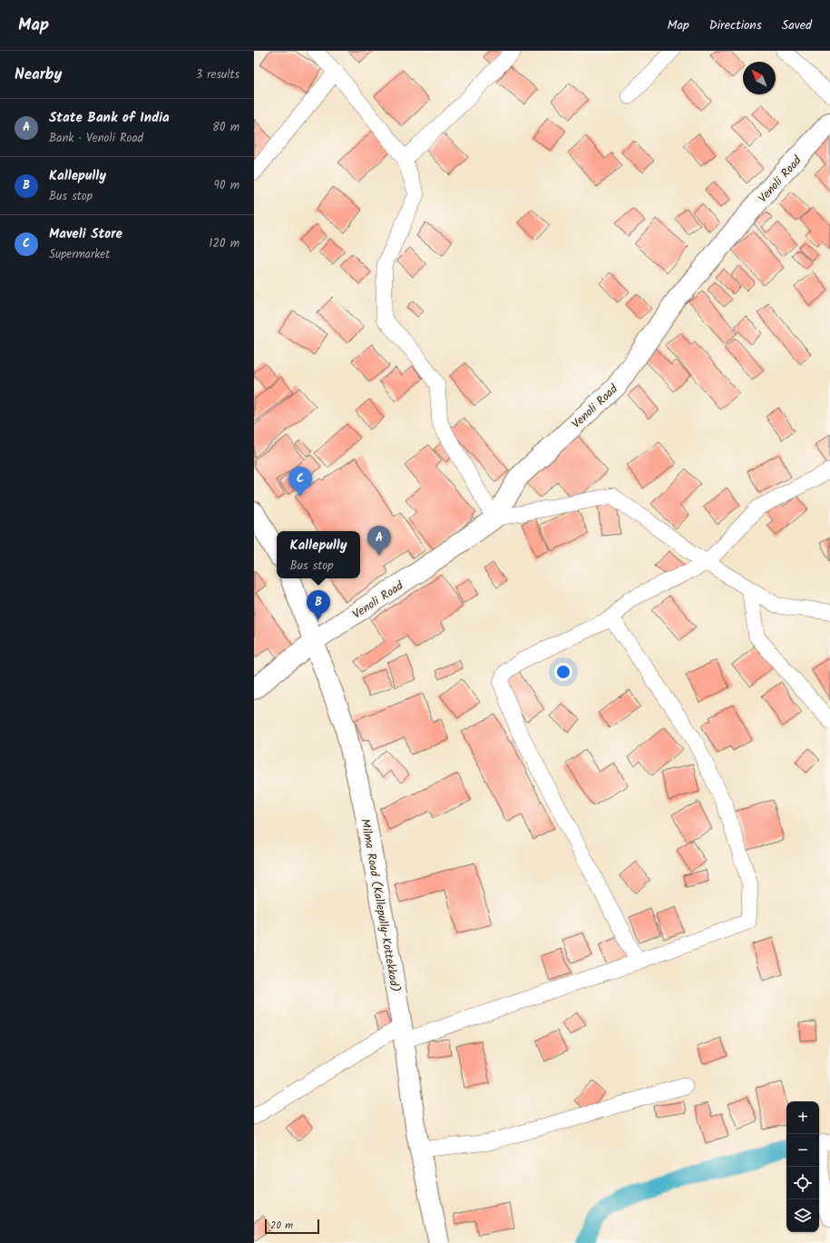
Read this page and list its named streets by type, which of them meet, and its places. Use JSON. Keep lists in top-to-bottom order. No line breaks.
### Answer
{"streets":{"main road":["Venoli Road","Milma Road (Kallepully-Kottekkad)"]},"crossings":[["Venoli Road","Milma Road (Kallepully-Kottekkad)"]],"scale_bar":"20 m","north":"top left","page":{"header":"Map","nav":["Map","Directions","Saved"],"heading":["Nearby","3 results"],"list":[{"mark":"A","name":"State Bank of India","note":"Bank · Venoli Road","value":"80 m"},{"mark":"B","name":"Kallepully","note":"Bus stop","value":"90 m"},{"mark":"C","name":"Maveli Store","note":"Supermarket","value":"120 m"}],"pins":["C","A","B"],"popup":["Kallepully","Bus stop"],"map_buttons":["+","−"],"scale":"20 m"}}
